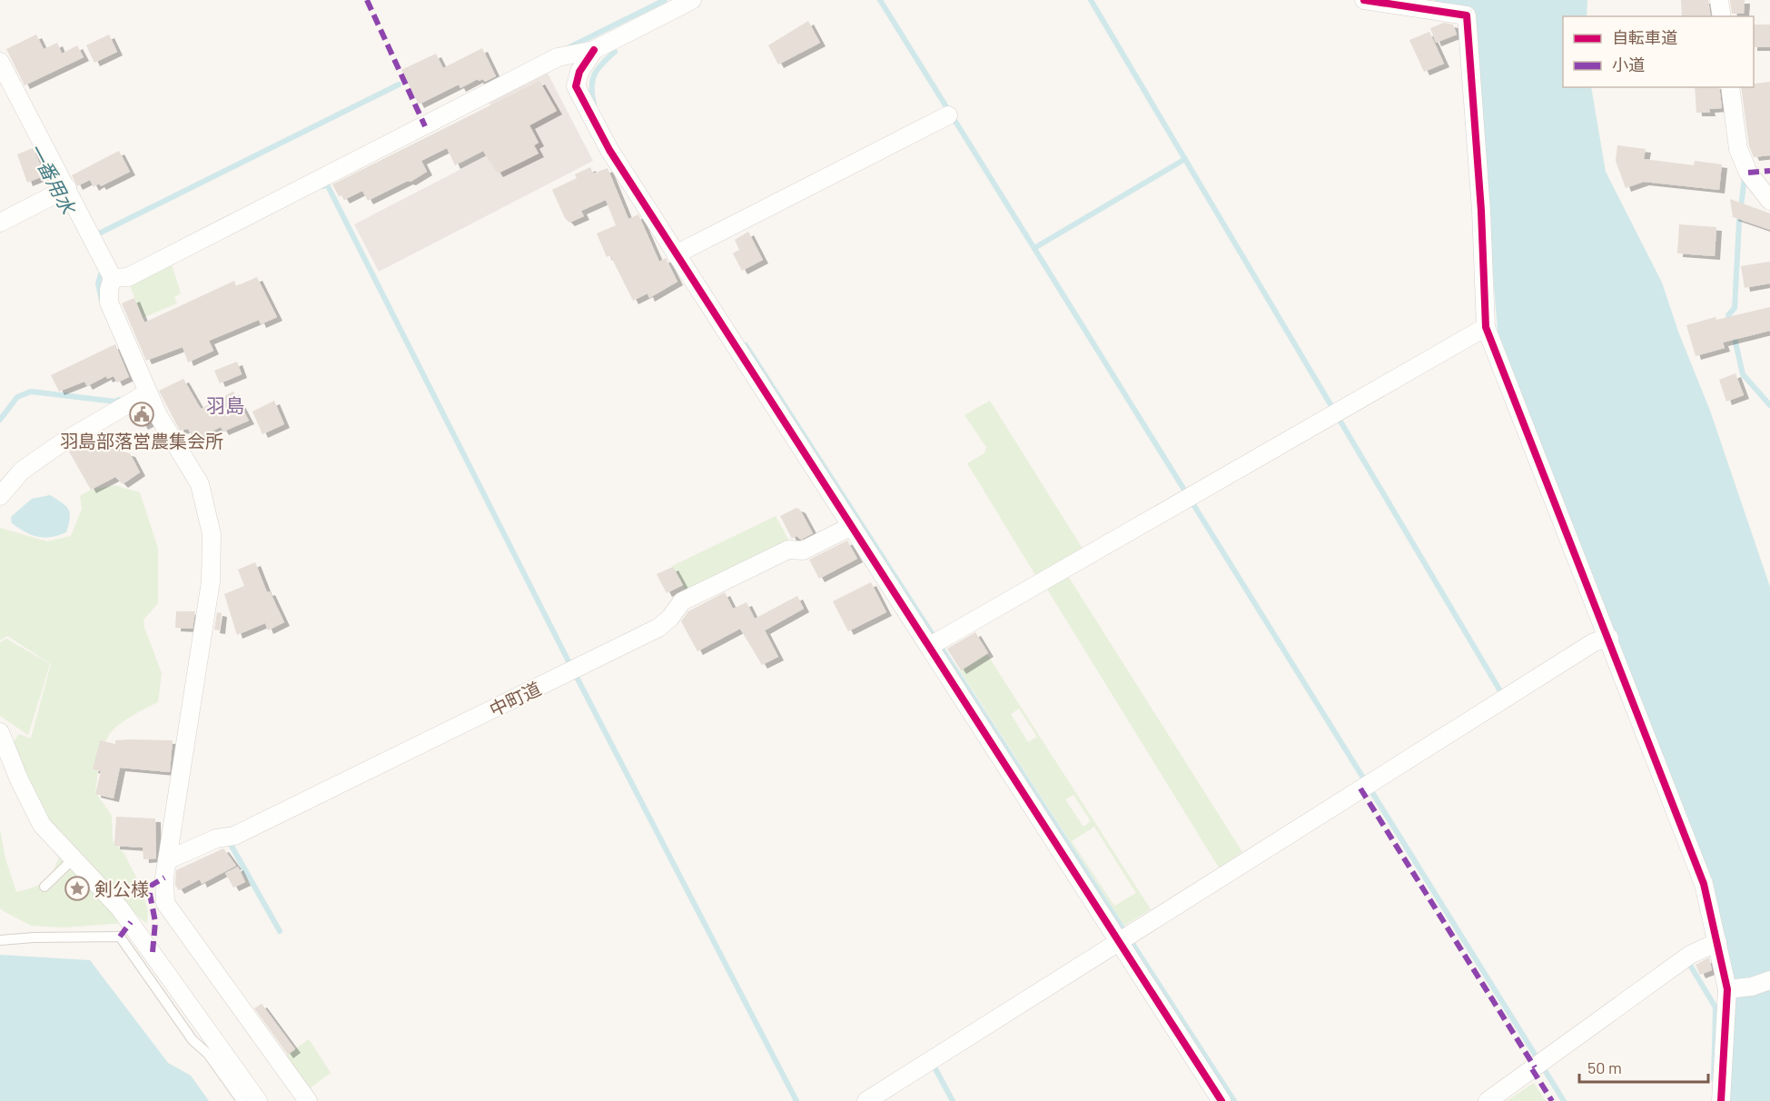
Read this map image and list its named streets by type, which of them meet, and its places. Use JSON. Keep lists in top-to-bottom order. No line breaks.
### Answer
{"streets":{"street":["中町道"]},"districts":["羽島"],"water":["一番用水"],"places":{"public building":["羽島部落営農集会所"],"place":["剣公様"]},"legend":["自転車道","小道"],"scale_bar":"50 m"}
